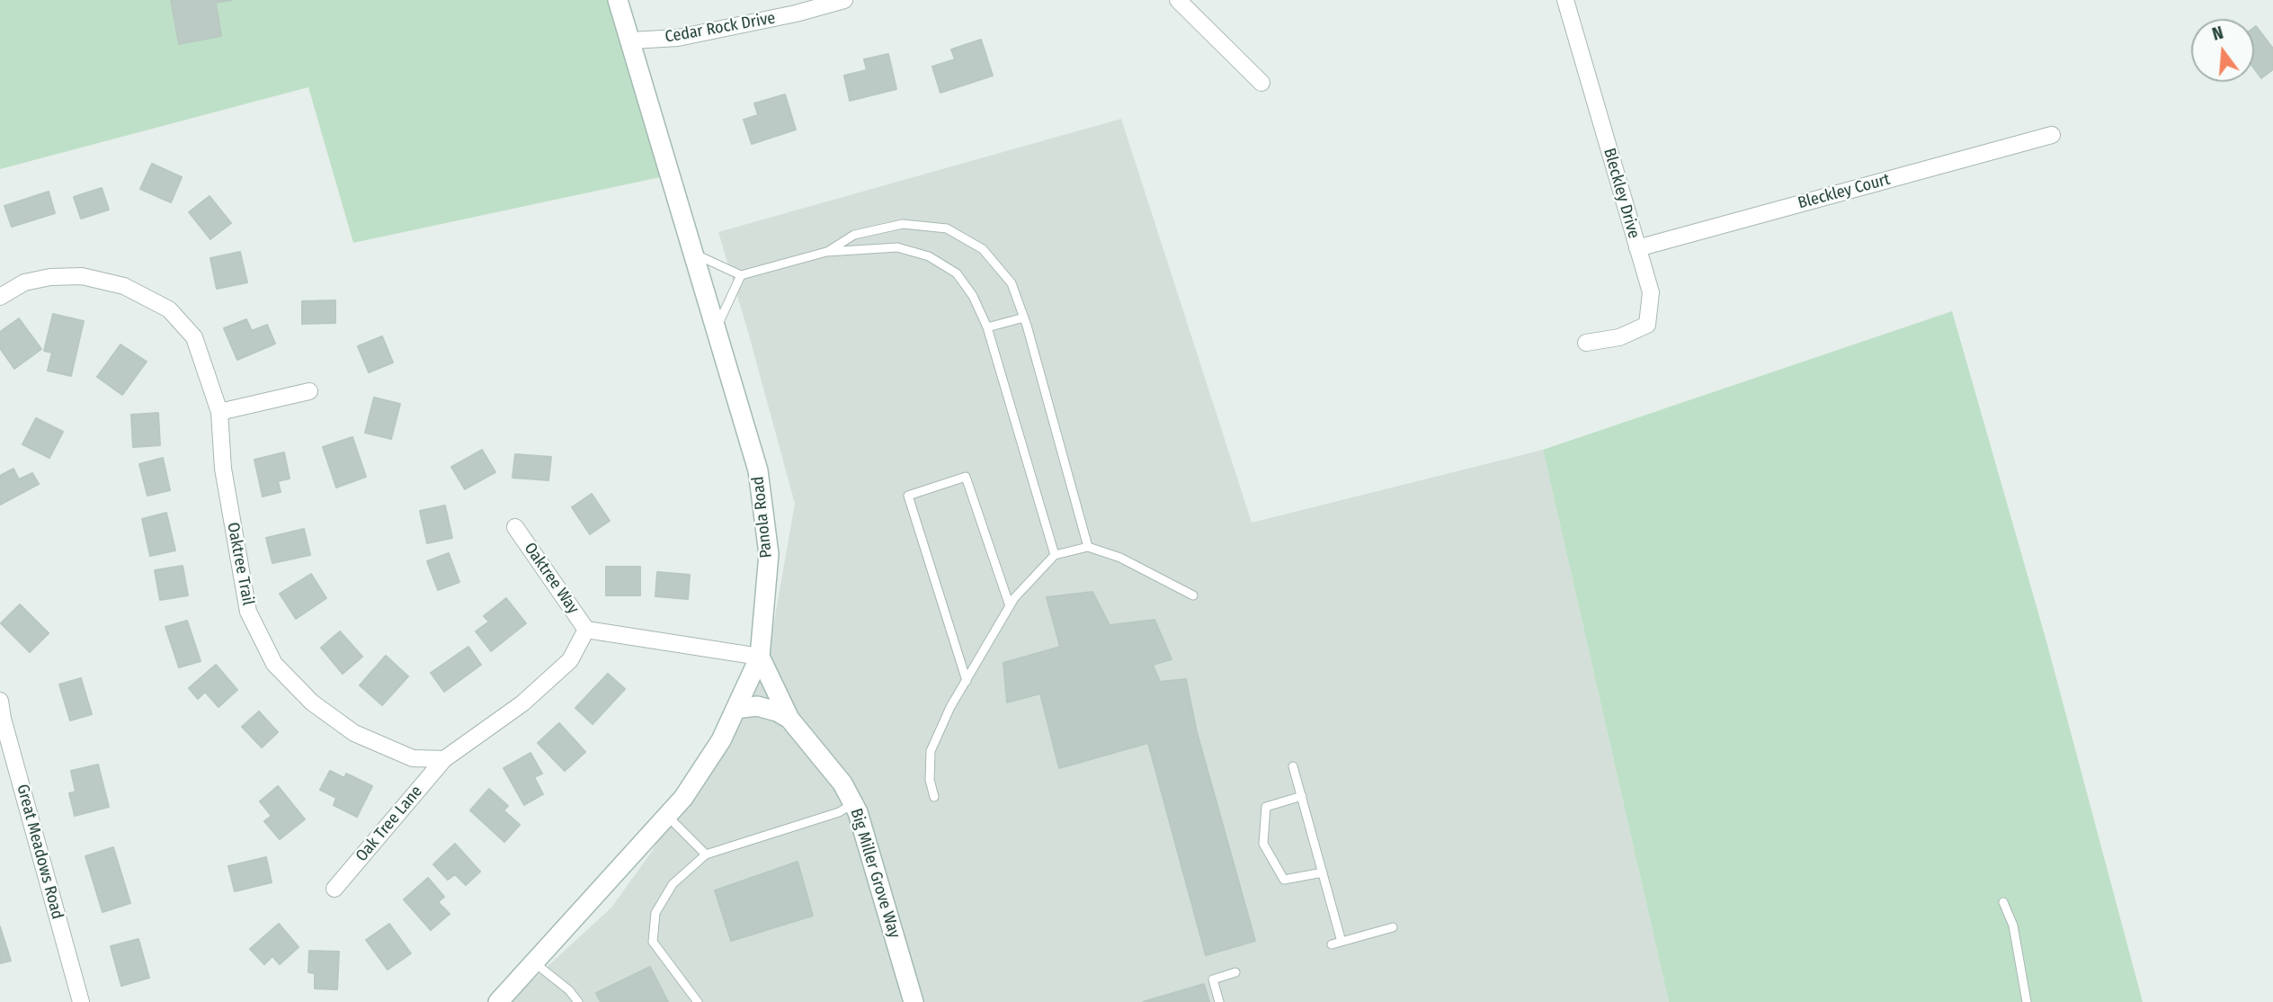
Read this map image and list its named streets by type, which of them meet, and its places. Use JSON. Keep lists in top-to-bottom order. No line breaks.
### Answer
{"streets":{"main road":["Panola Road","Big Miller Grove Way"],"street":["Cedar Rock Drive","Bleckley Court","Bleckley Drive","Oaktree Trail","Oaktree Way","Oak Tree Lane","Great Meadows Road"]},"crossings":[["Cedar Rock Drive","Panola Road"],["Bleckley Court","Bleckley Drive"],["Panola Road","Big Miller Grove Way"],["Oaktree Trail","Oak Tree Lane"]],"north":"top"}
